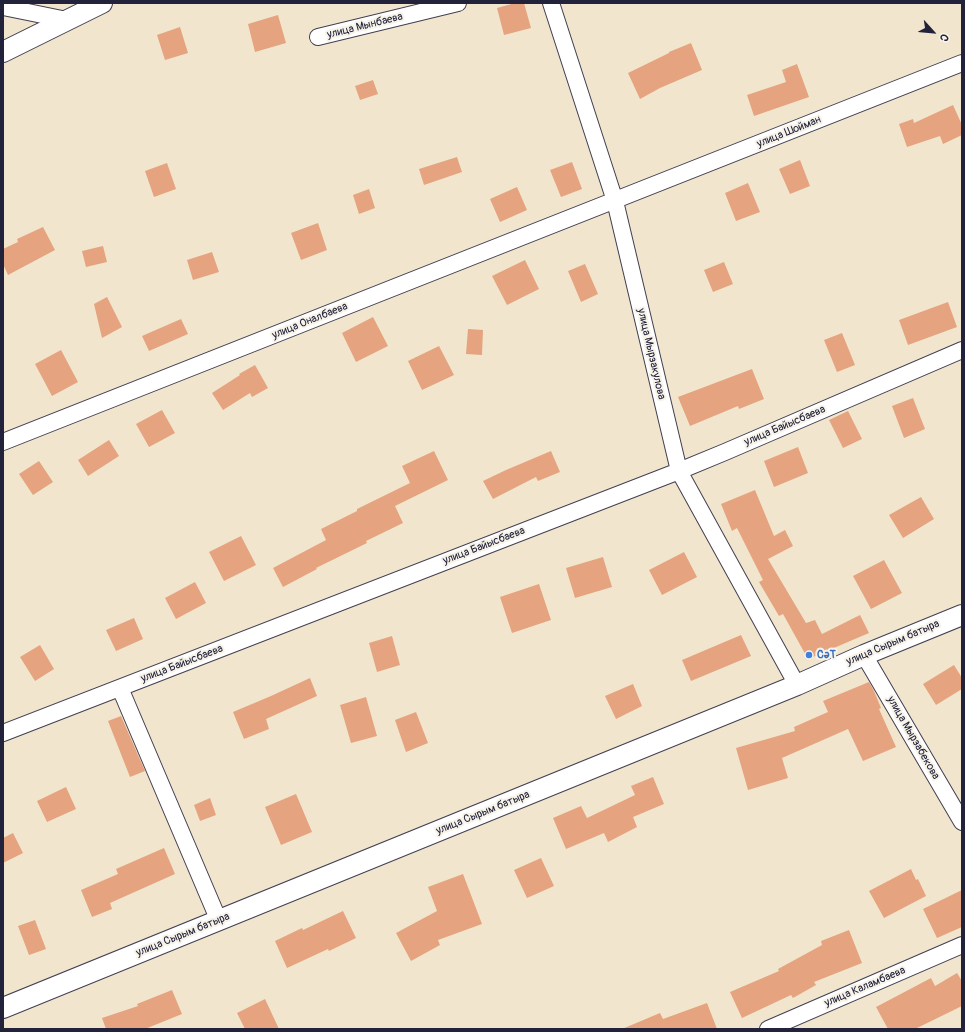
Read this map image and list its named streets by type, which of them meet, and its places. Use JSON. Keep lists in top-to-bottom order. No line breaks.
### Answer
{"streets":{"street":["улица Мынбаева","улица Шойман","улица Оналбаева","улица Мырзакулова","улица Байысбаева","улица Сырым батыра","улица Мырзабекова","улица Каламбаева"]},"crossings":[["улица Шойман","улица Оналбаева"],["улица Шойман","улица Мырзакулова"],["улица Оналбаева","улица Мырзакулова"],["улица Мырзакулова","улица Байысбаева"],["улица Мырзакулова","улица Сырым батыра"],["улица Сырым батыра","улица Мырзабекова"]],"places":["СƏТ"],"north":"bottom right"}
